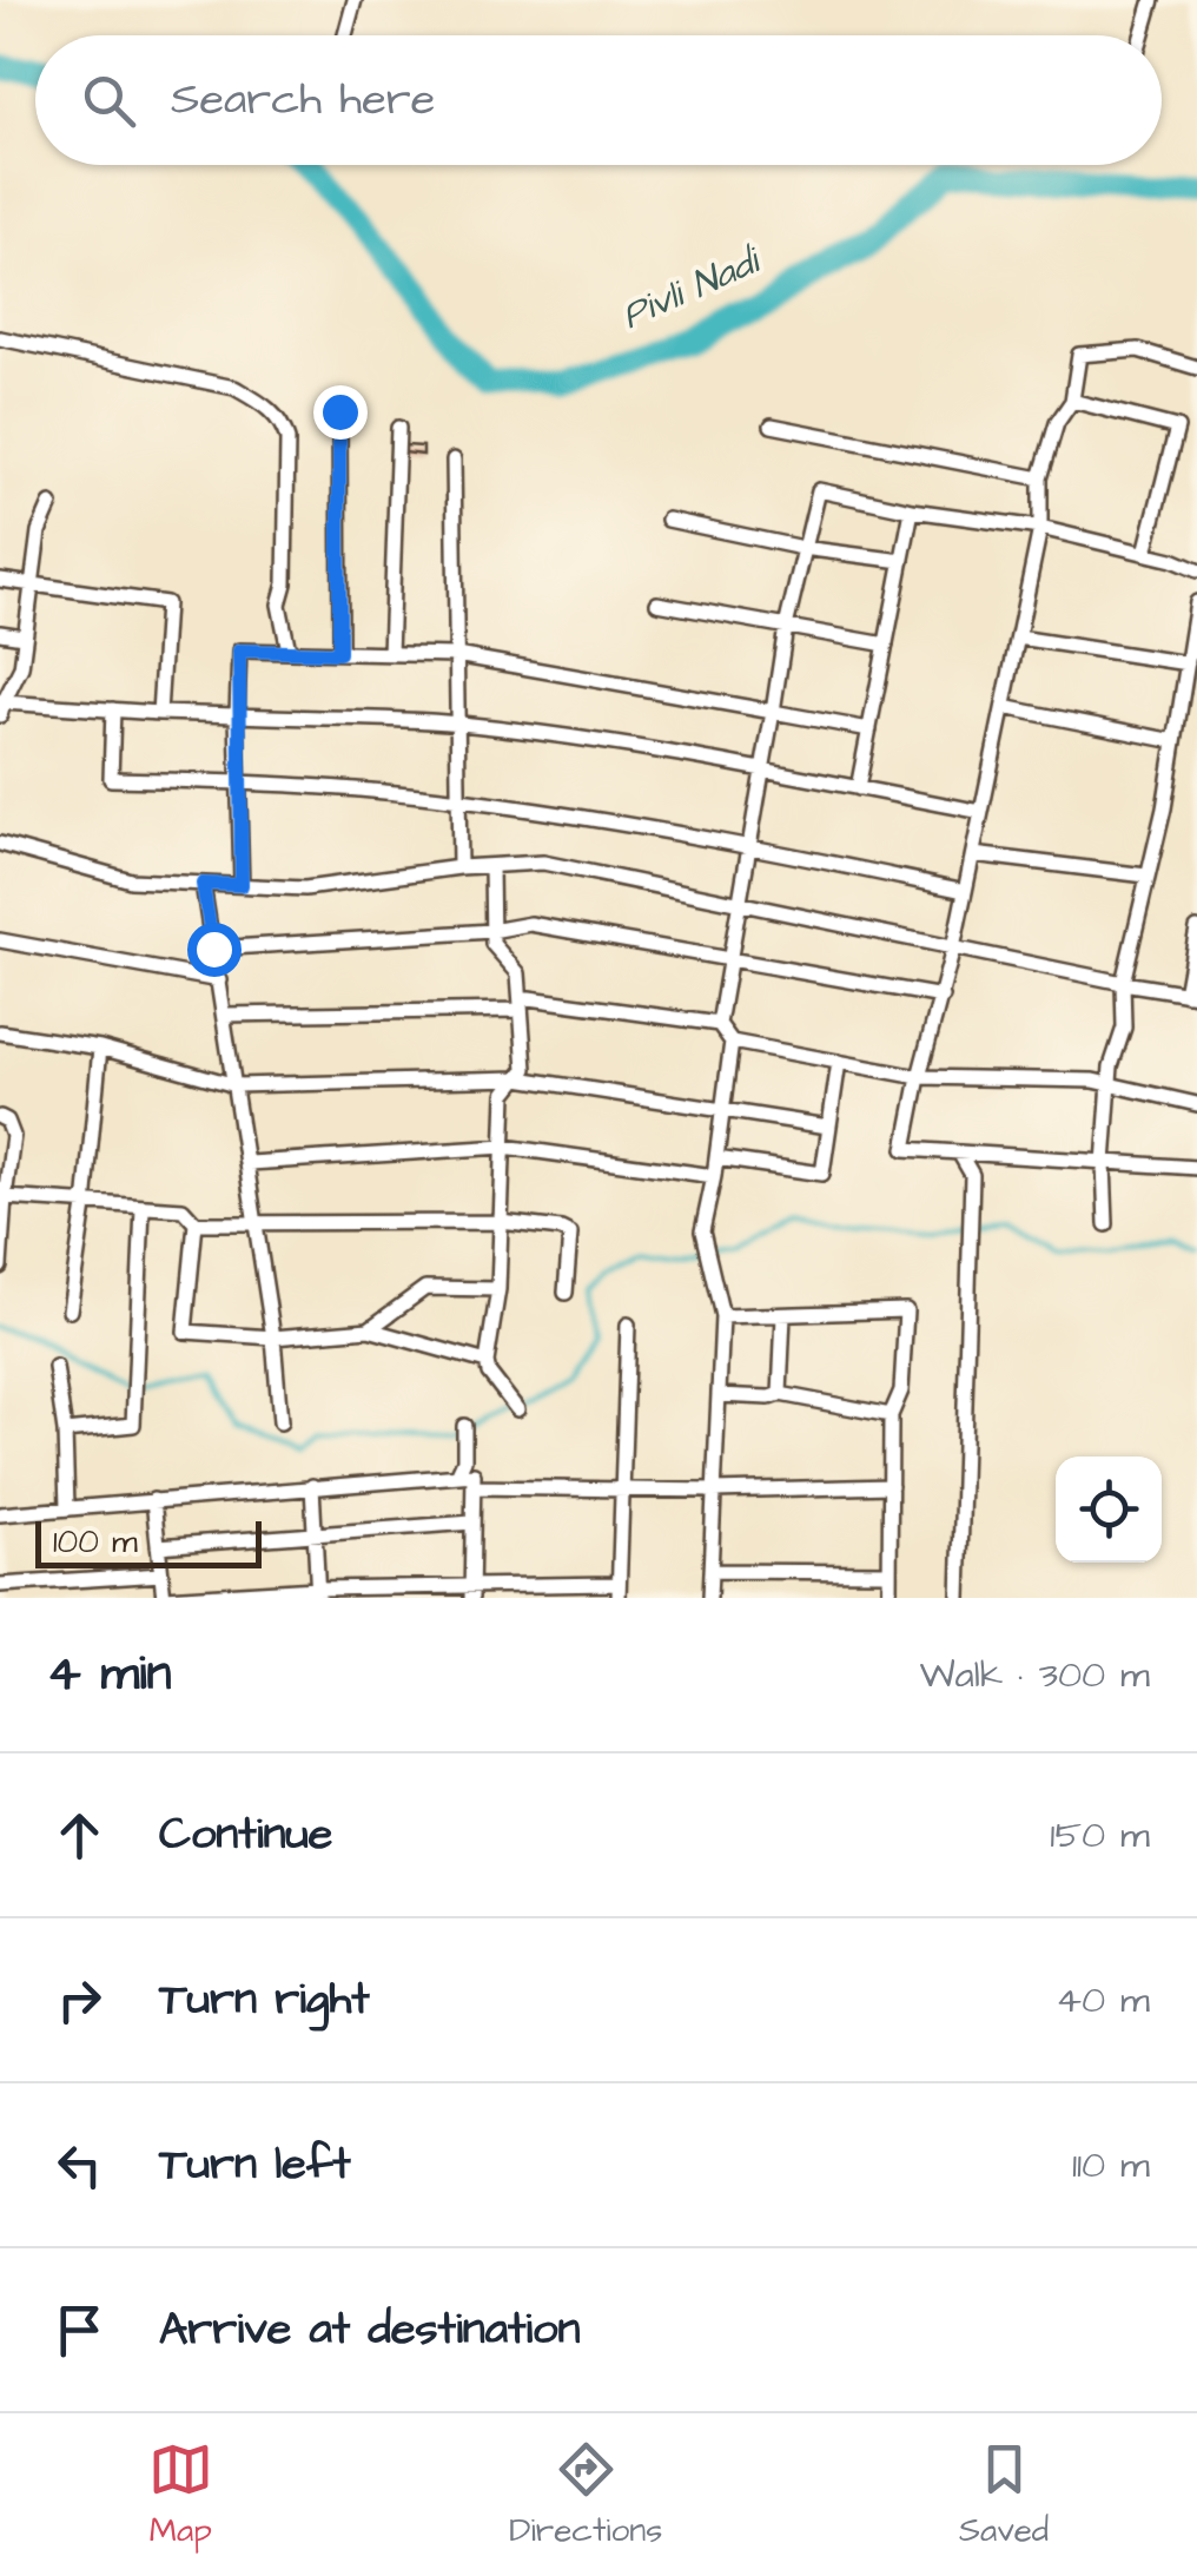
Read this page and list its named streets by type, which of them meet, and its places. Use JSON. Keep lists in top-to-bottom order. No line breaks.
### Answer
{"water":["Pivli Nadi"],"scale_bar":"100 m","page":{"search":"Search here","scale":"100 m","heading":["4 min","Walk · 300 m"],"list":[["Continue","150 m"],["Turn right","40 m"],["Turn left","110 m"],"Arrive at destination"],"nav":["Map","Directions","Saved"]}}
